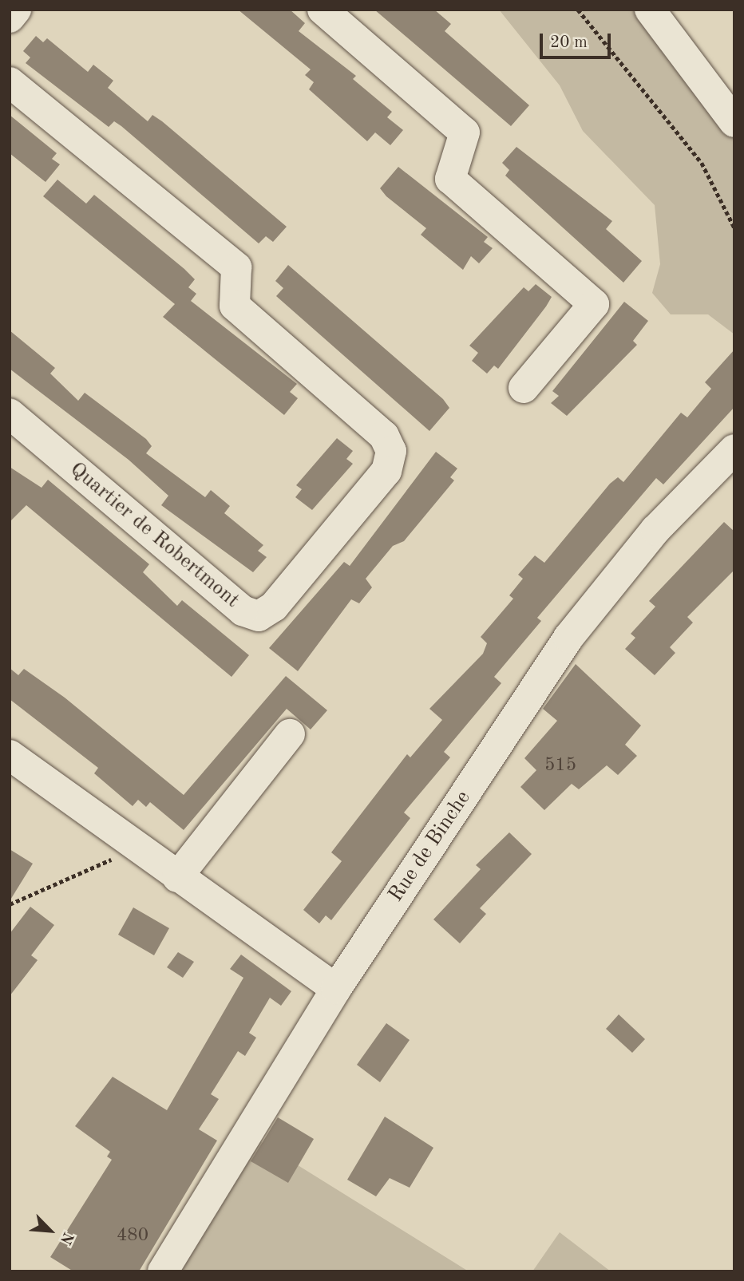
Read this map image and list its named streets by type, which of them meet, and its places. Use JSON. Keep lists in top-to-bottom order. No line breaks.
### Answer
{"streets":{"street":["Quartier de Robertmont","Rue de Binche"]},"house_numbers":["515","480"],"scale_bar":"20 m","north":"bottom right"}
